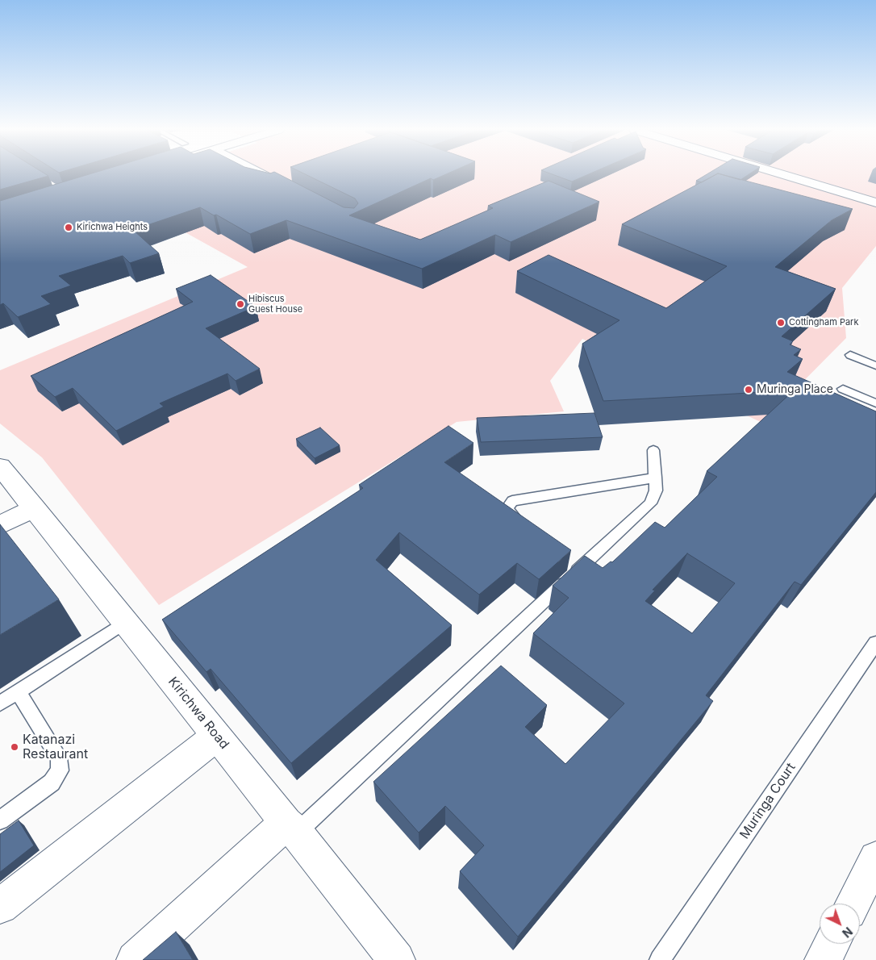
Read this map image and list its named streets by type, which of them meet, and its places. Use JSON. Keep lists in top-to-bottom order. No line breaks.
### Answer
{"streets":{"street":["Kirichwa Road"],"lane":["Muringa Court"]},"places":["Kirichwa Heights","Hibiscus Guest House","Cottingham Park","Muringa Place","Katanazi Restaurant"],"north":"bottom right"}
